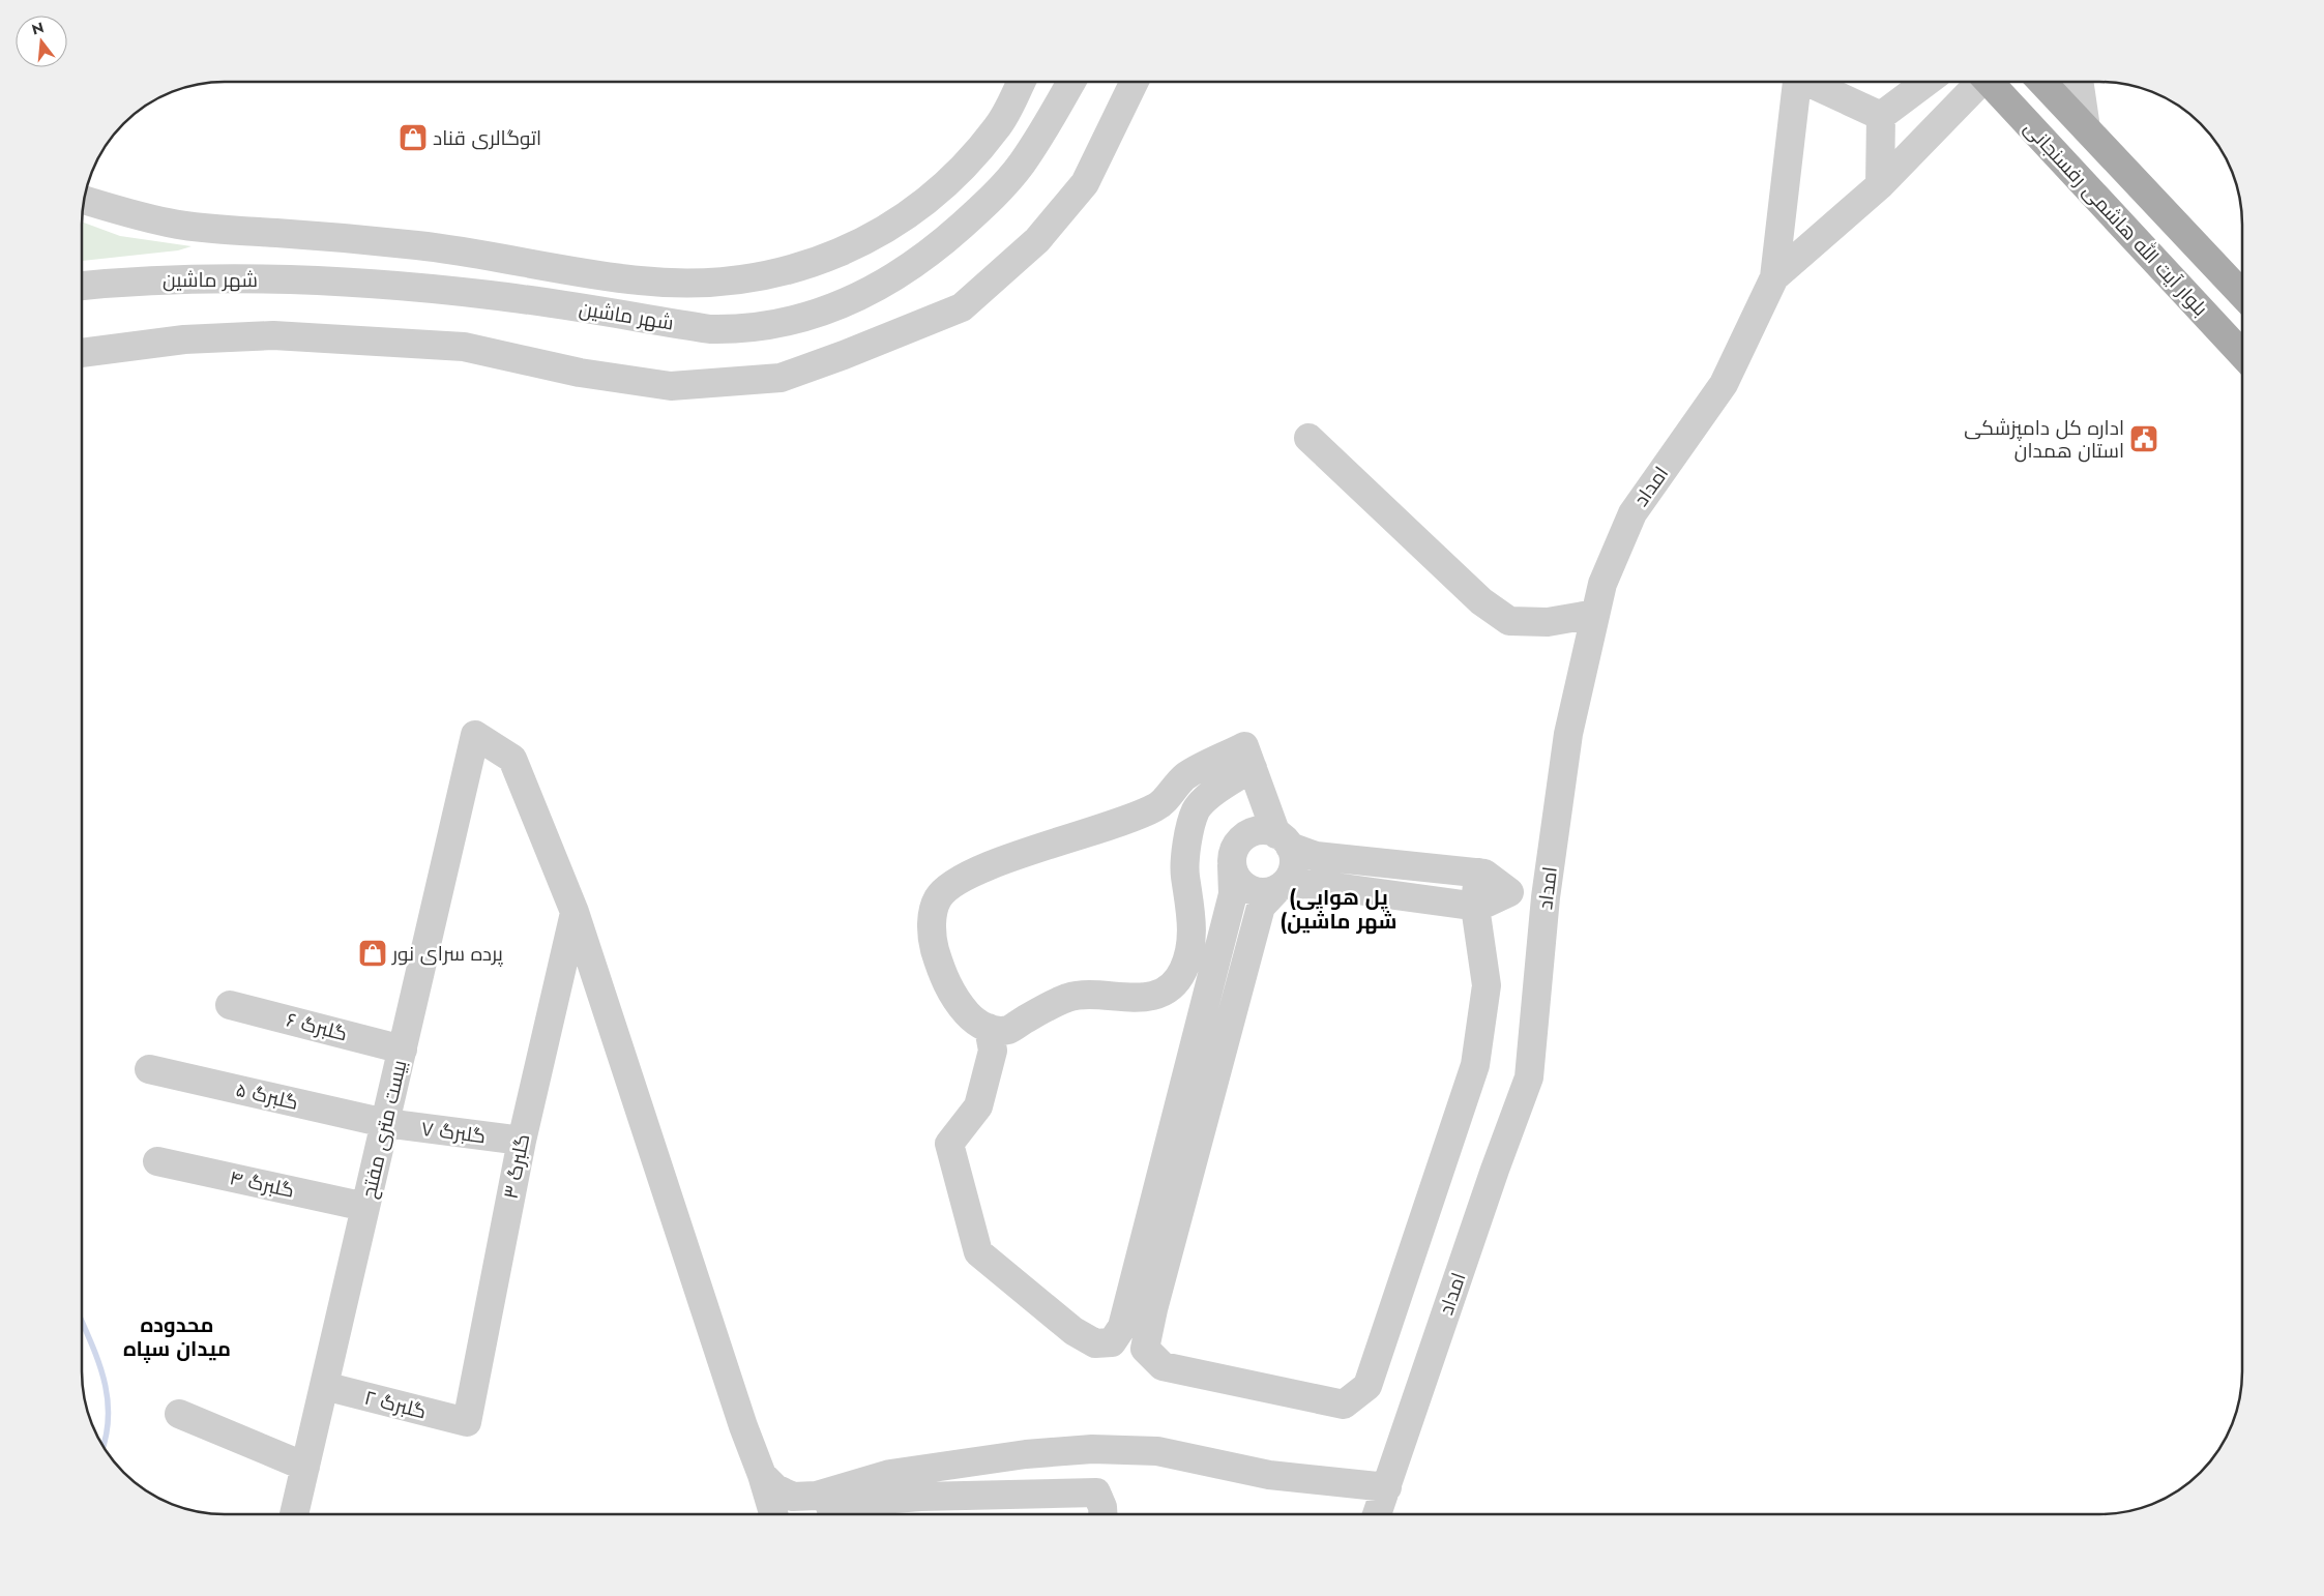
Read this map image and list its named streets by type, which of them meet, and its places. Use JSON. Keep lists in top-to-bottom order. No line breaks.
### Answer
{"streets":{"main road":["بلوار آیت الله هاشمی رفسنجانی"],"street":["شهر ماشین","امداد","گلبرگ ۶","گلبرگ ۵","بیست متری مفتح","گلبرگ ۷","گلبرگ ۳","گلبرگ ۴","گلبرگ ۲"]},"crossings":[["گلبرگ ۶","بیست متری مفتح"],["گلبرگ ۵","بیست متری مفتح"],["گلبرگ ۵","گلبرگ ۷"],["بیست متری مفتح","گلبرگ ۷"],["بیست متری مفتح","گلبرگ ۳"],["بیست متری مفتح","گلبرگ ۴"],["بیست متری مفتح","گلبرگ ۲"],["گلبرگ ۷","گلبرگ ۳"],["گلبرگ ۳","گلبرگ ۲"]],"districts":["(پل هوایی (شهر ماشین","محدوده میدان سپاه"],"places":{"shop":["اتوگالری قناد","پرده سرای نور"],"public building":["اداره کل دامپزشکی استان همدان"]},"north":"top"}
